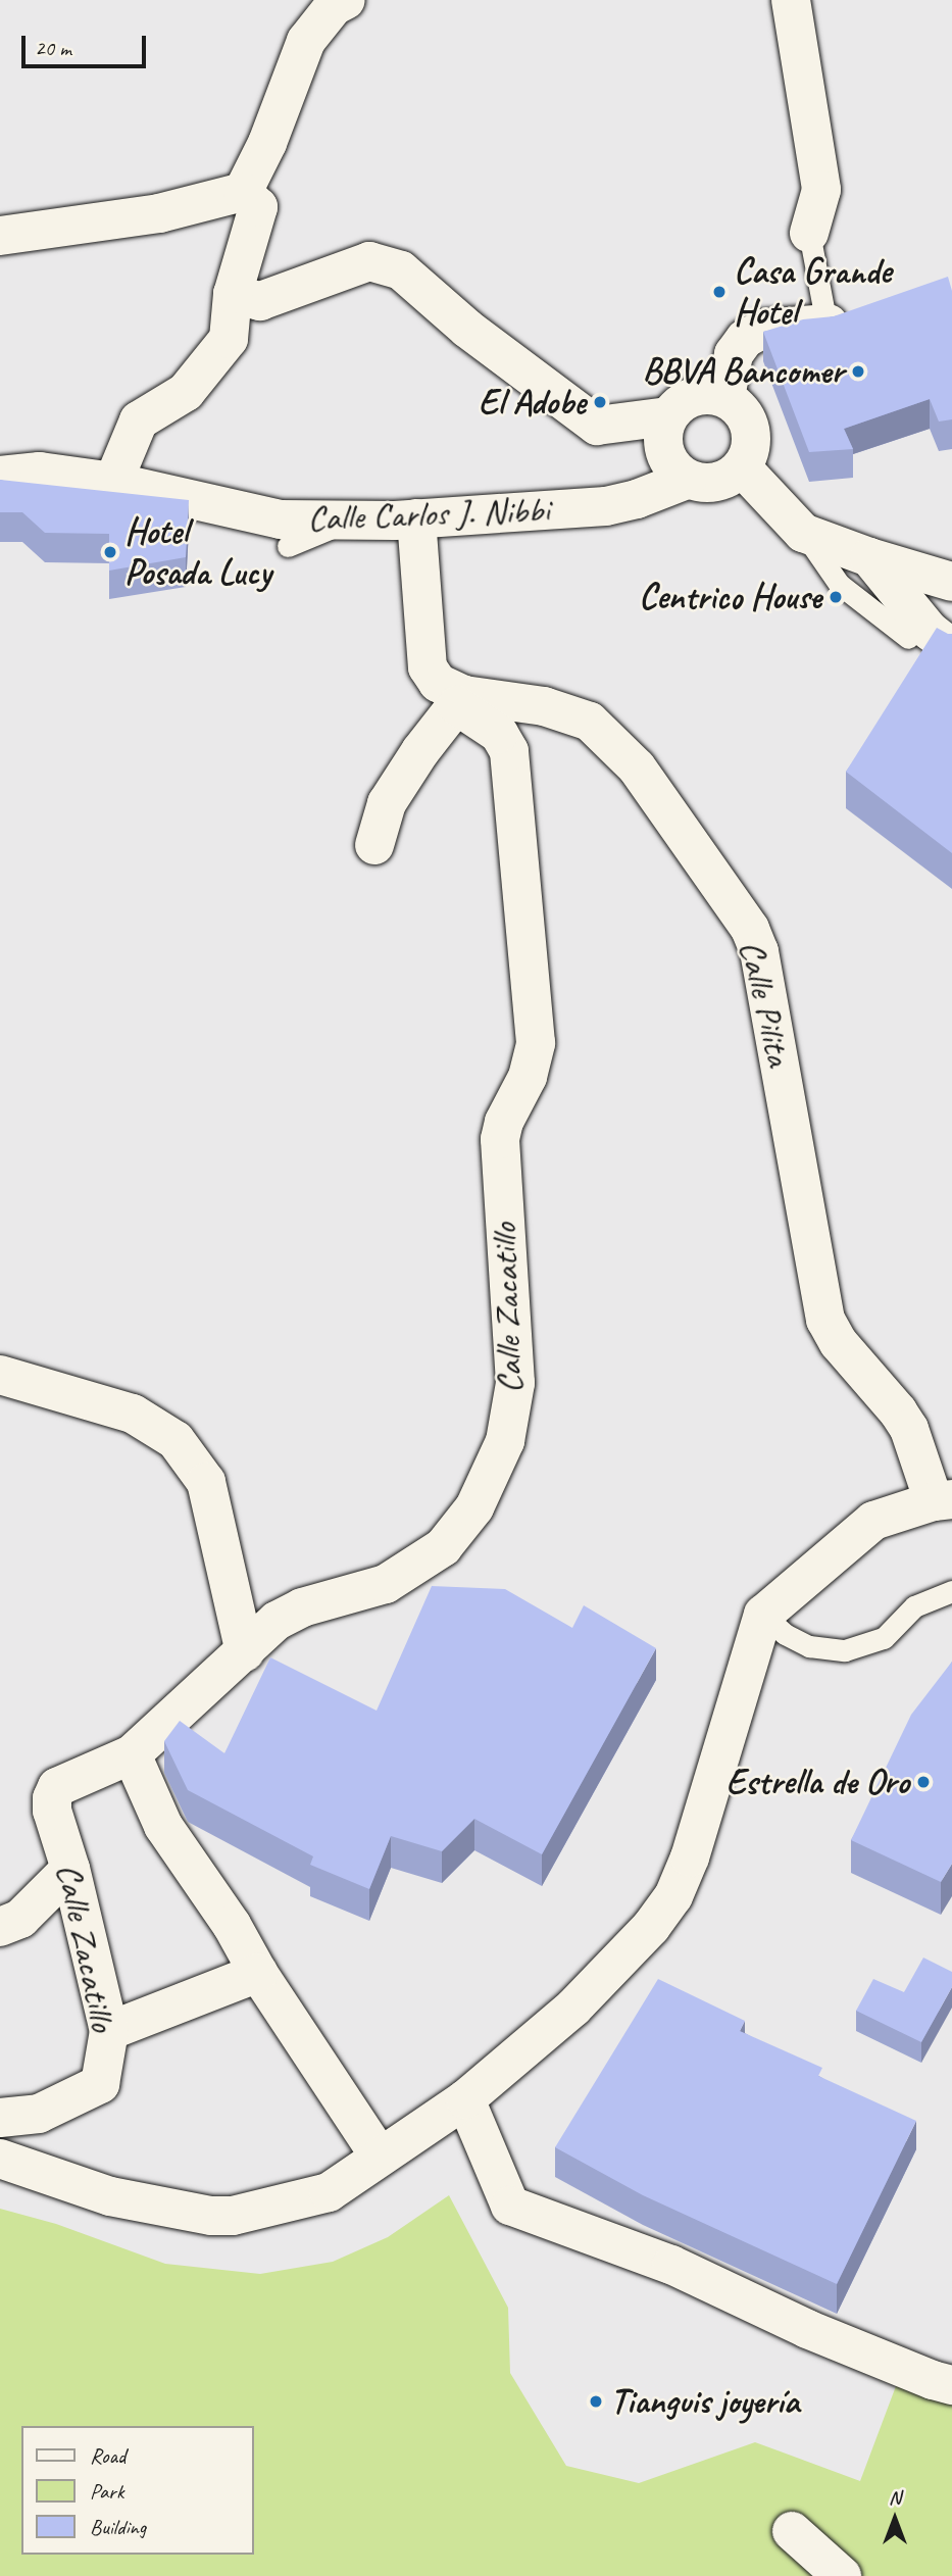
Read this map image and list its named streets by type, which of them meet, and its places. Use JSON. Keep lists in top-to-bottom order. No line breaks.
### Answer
{"streets":{"street":["Calle Carlos J. Nibbi","Calle Pilita","Calle Zacatillo"]},"crossings":[["Calle Carlos J. Nibbi","Calle Pilita"],["Calle Pilita","Calle Zacatillo"]],"places":["Casa Grande Hotel","BBVA Bancomer","El Adobe","Hotel Posada Lucy","Centrico House","Estrella de Oro","Tianguis joyería"],"legend":["Road","Park","Building"],"scale_bar":"20 m","north":"top"}
